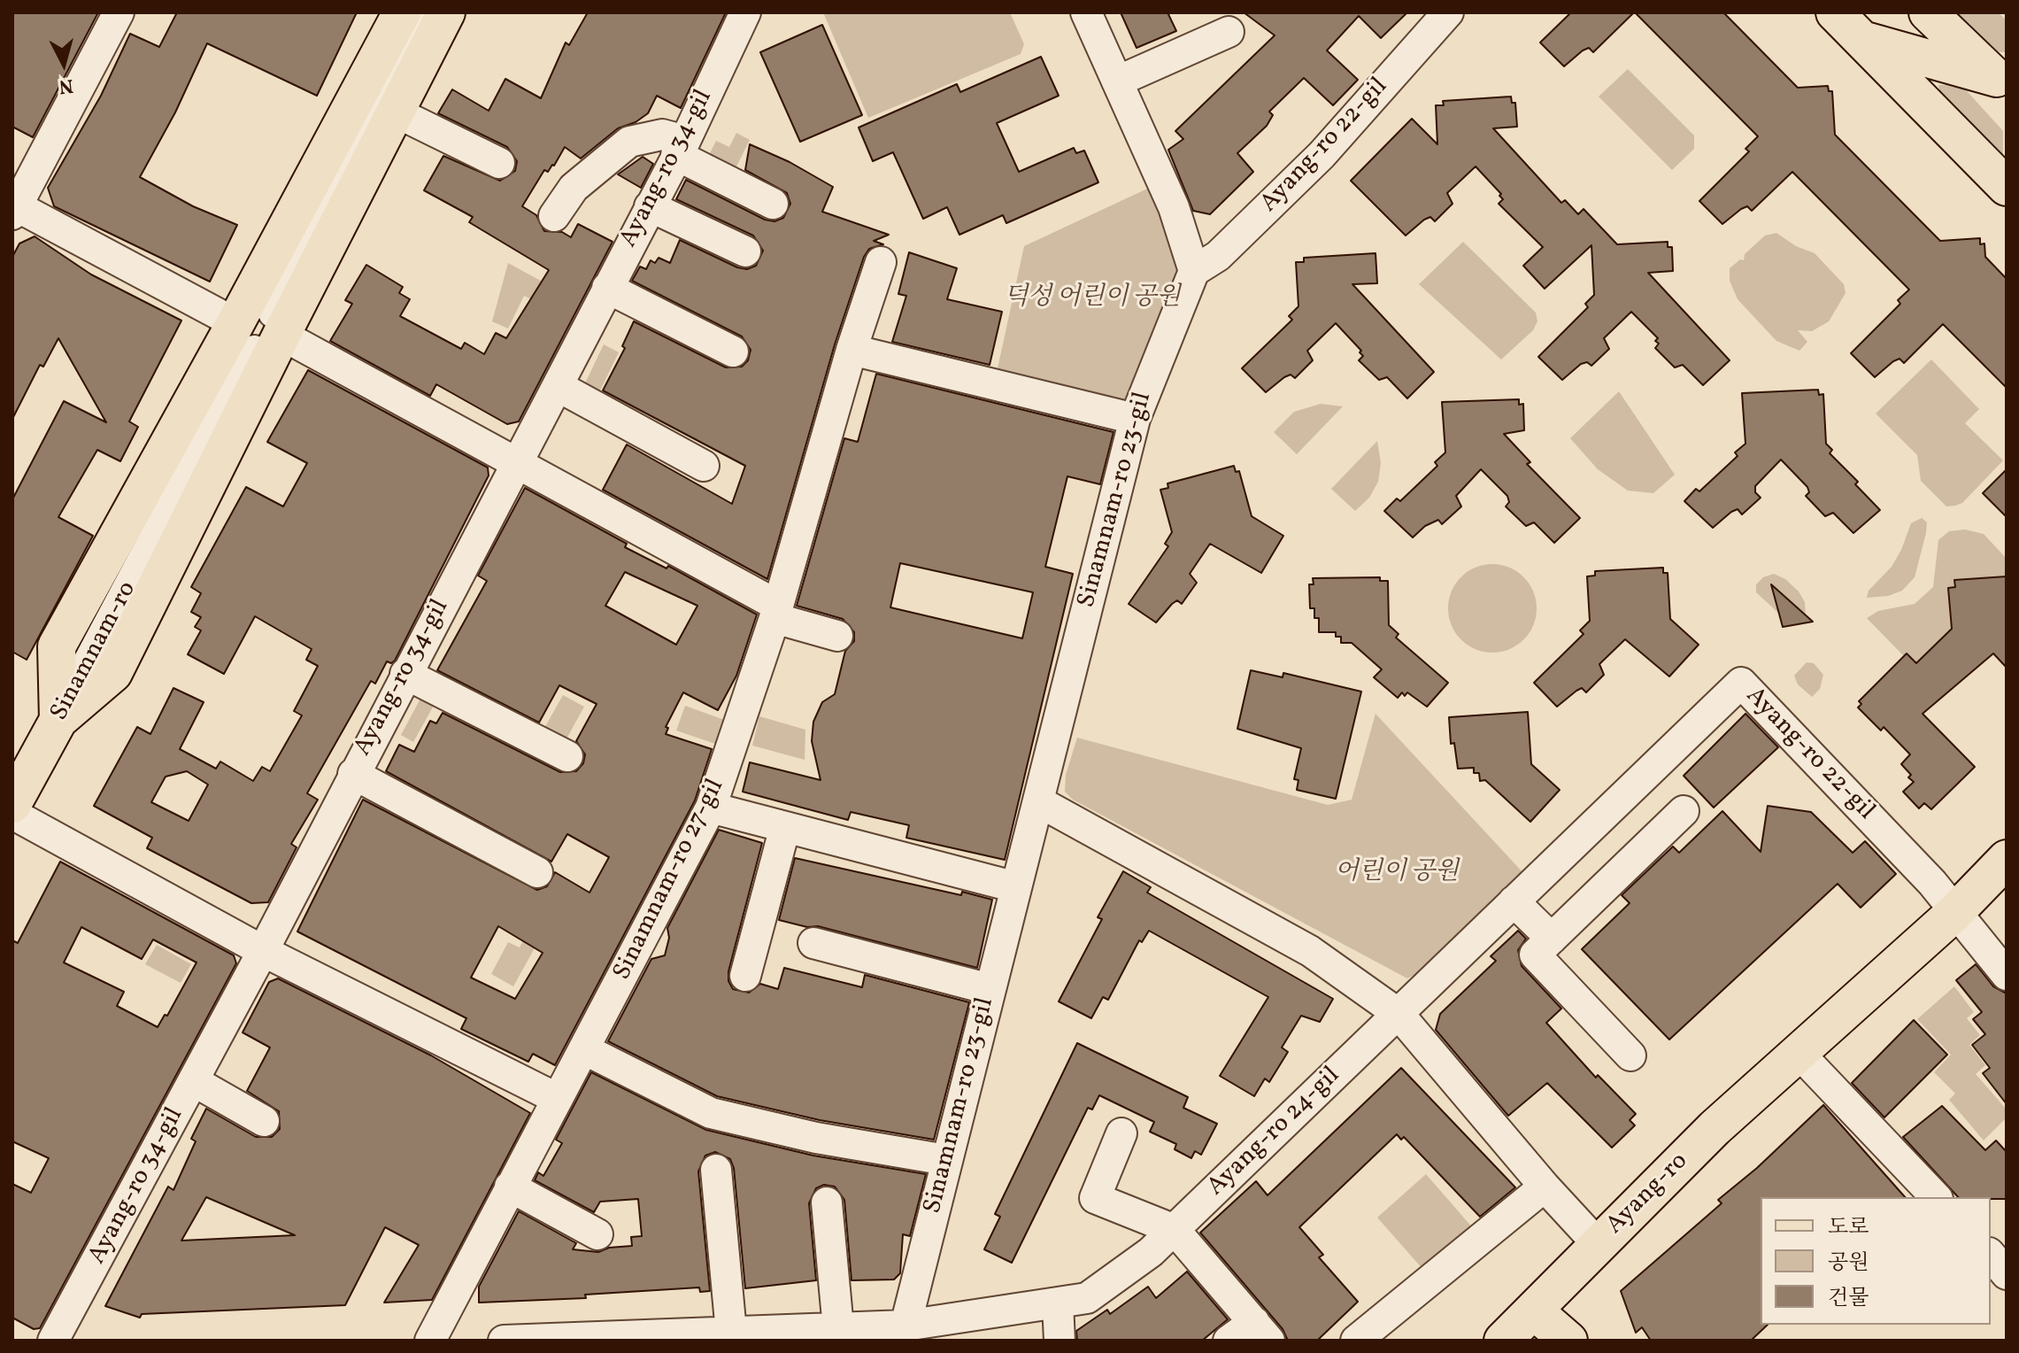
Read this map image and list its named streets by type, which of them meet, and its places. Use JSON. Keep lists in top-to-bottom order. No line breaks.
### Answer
{"streets":{"main road":["Sinamnam-ro","Ayang-ro"],"street":["Ayang-ro 22-gil","Ayang-ro 34-gil","Sinamnam-ro 23-gil","Sinamnam-ro 27-gil","Ayang-ro 24-gil"]},"crossings":[["Ayang-ro 22-gil","Sinamnam-ro 23-gil"],["Ayang-ro 22-gil","Ayang-ro 24-gil"],["Ayang-ro 22-gil","Ayang-ro"]],"parks":["덕성 어린이 공원","어린이 공원"],"legend":["도로","공원","건물"],"north":"bottom"}
